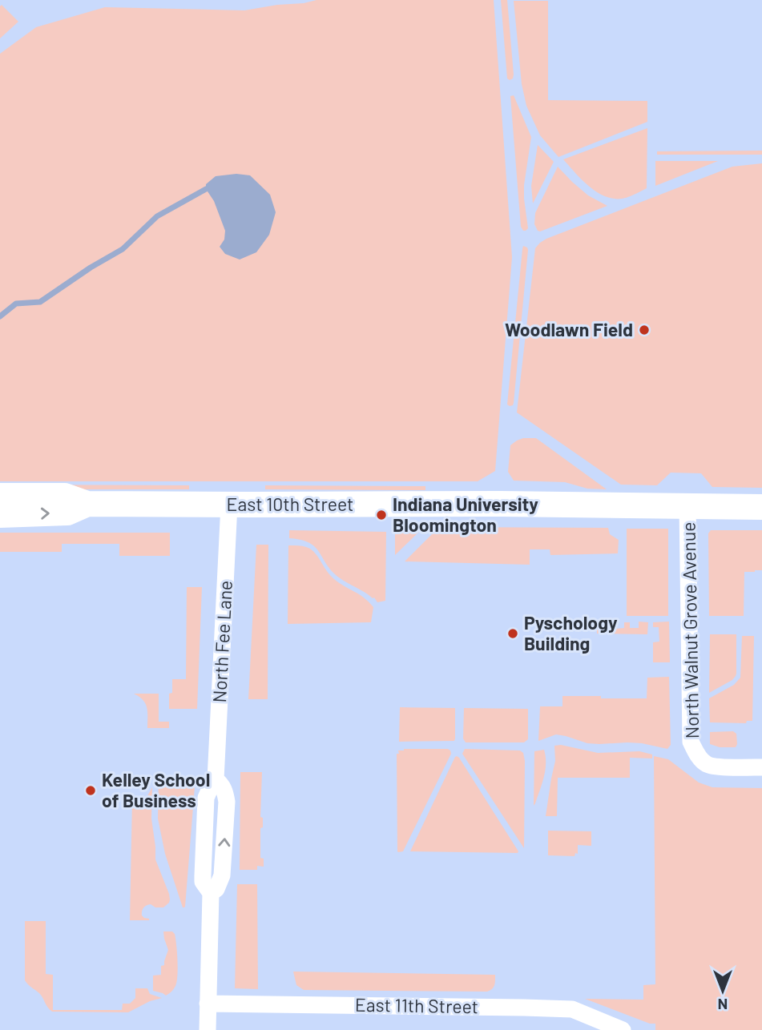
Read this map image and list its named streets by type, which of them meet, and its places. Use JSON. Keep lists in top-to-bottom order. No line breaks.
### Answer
{"streets":{"street":["East 10th Street","North Walnut Grove Avenue","North Fee Lane","East 11th Street"]},"crossings":[["East 10th Street","North Walnut Grove Avenue"],["East 10th Street","North Fee Lane"],["North Fee Lane","East 11th Street"]],"places":["Woodlawn Field","Indiana University Bloomington","Pyschology Building","Kelley School of Business"],"north":"bottom"}
